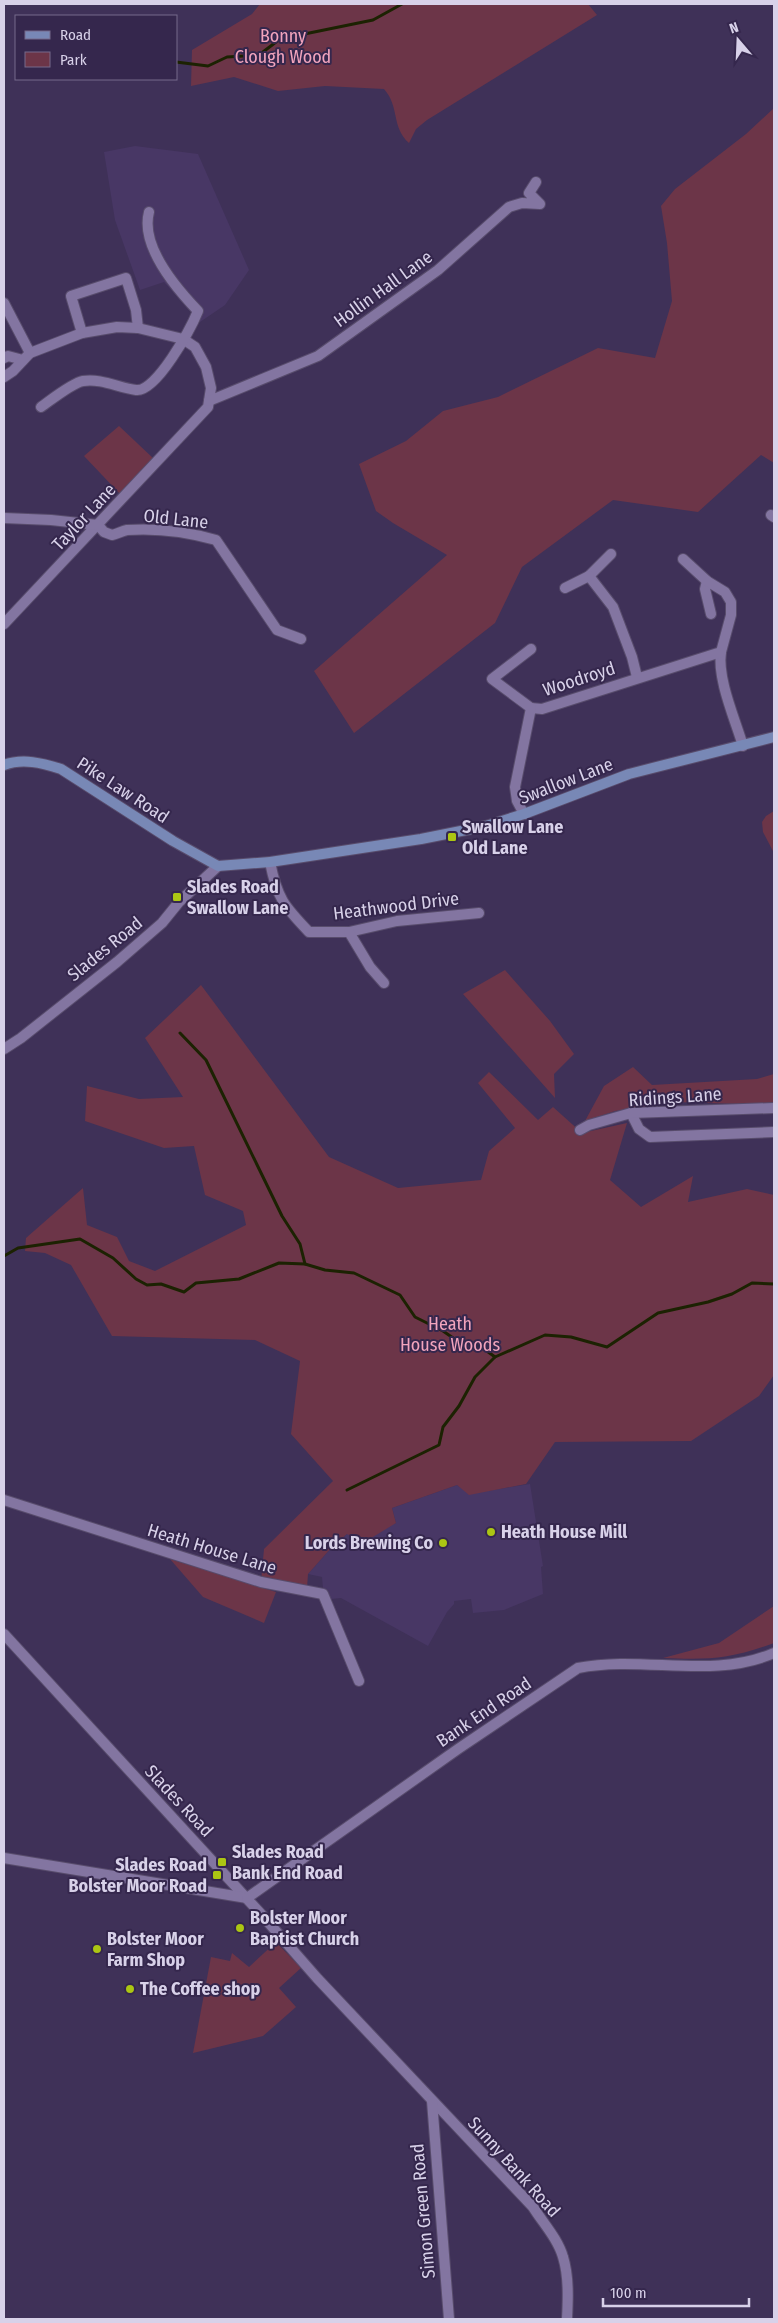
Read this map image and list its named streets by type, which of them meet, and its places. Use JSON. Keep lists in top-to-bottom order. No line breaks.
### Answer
{"streets":{"street":["Hollin Hall Lane","Taylor Lane","Old Lane","Woodroyd","Swallow Lane","Pike Law Road","Heathwood Drive","Slades Road","Ridings Lane","Heath House Lane","Bank End Road","Sunny Bank Road","Simon Green Road"]},"crossings":[["Hollin Hall Lane","Taylor Lane"],["Taylor Lane","Old Lane"],["Woodroyd","Swallow Lane"],["Swallow Lane","Pike Law Road"],["Swallow Lane","Heathwood Drive"],["Swallow Lane","Slades Road"],["Pike Law Road","Slades Road"],["Slades Road","Bank End Road"],["Slades Road","Sunny Bank Road"],["Slades Road","Simon Green Road"],["Sunny Bank Road","Simon Green Road"]],"parks":["Bonny Clough Wood","Heath House Woods"],"places":{"transit":["Swallow Lane Old Lane","Slades Road Swallow Lane","Slades Road Bank End Road","Slades Road Bolster Moor Road"],"other":["Heath House Mill","Lords Brewing Co","Bolster Moor Baptist Church","Bolster Moor Farm Shop","The Coffee shop"]},"legend":["Road","Park"],"scale_bar":"100 m","north":"top"}
